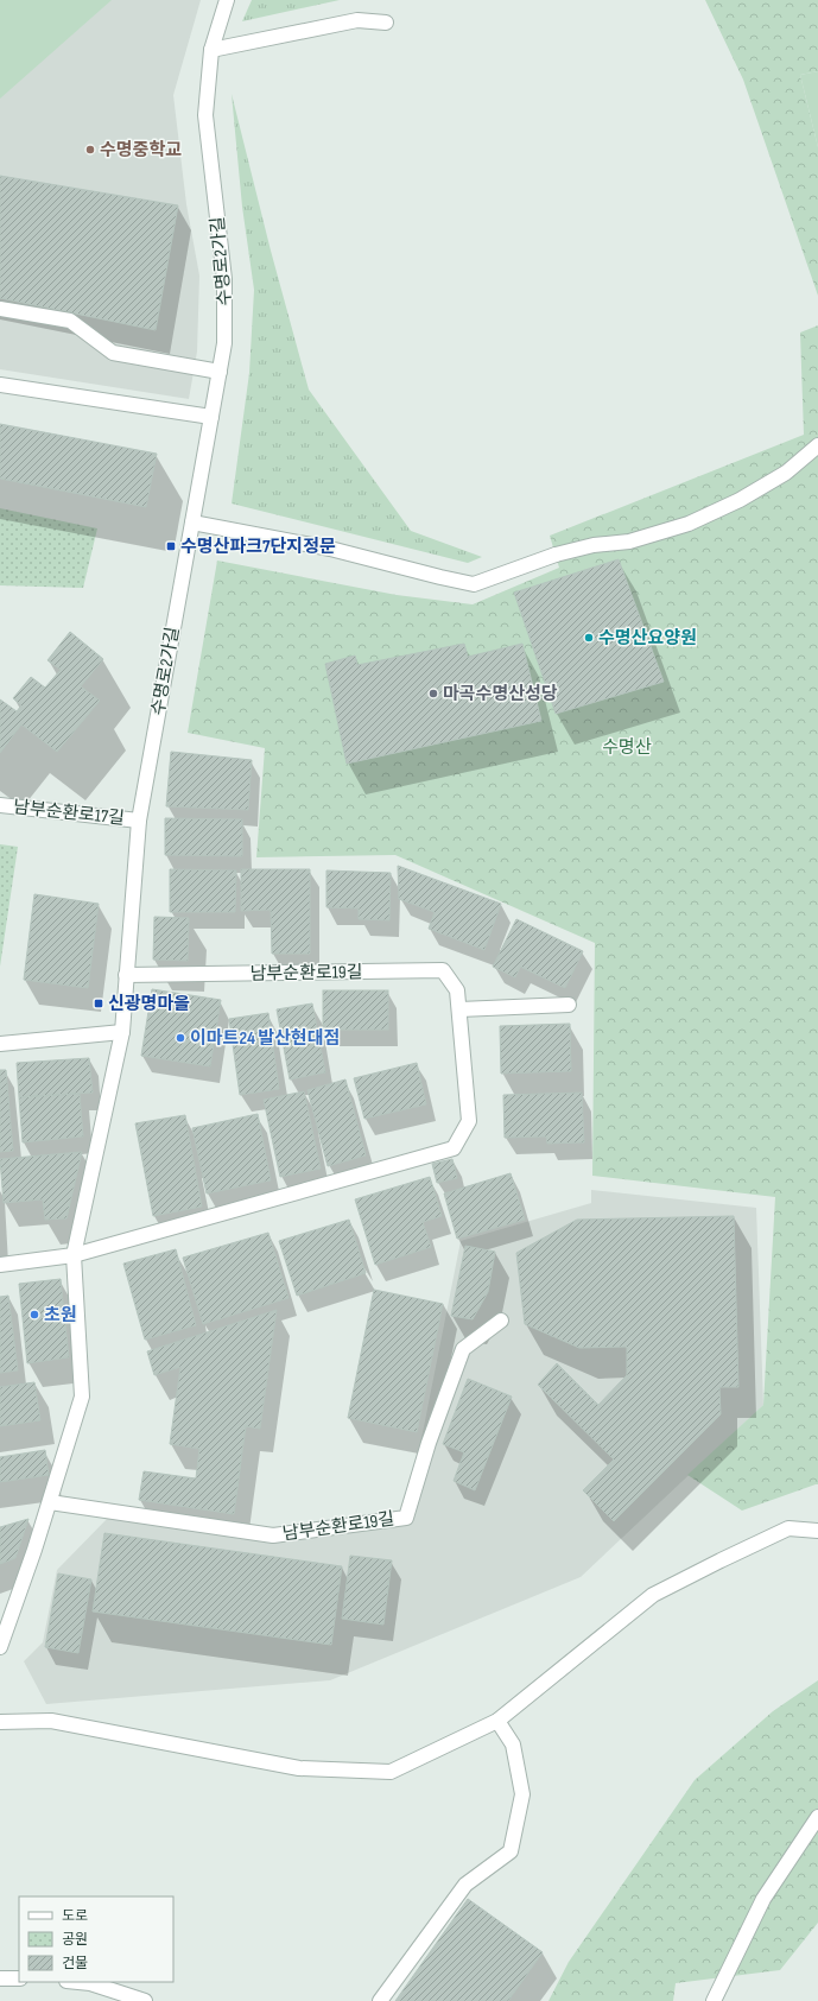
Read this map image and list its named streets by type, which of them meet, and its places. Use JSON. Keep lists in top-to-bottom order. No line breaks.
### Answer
{"streets":{"street":["수명로2가길","남부순환로17길","남부순환로19길"]},"crossings":[["수명로2가길","남부순환로17길"]],"parks":["수명산"],"places":{"other":["수명중학교","수명산요양원","마곡수명산성당","이마트24 발산현대점","초원"],"transit":["수명산파크7단지정문","신광명마을"]},"legend":["도로","공원","건물"]}
